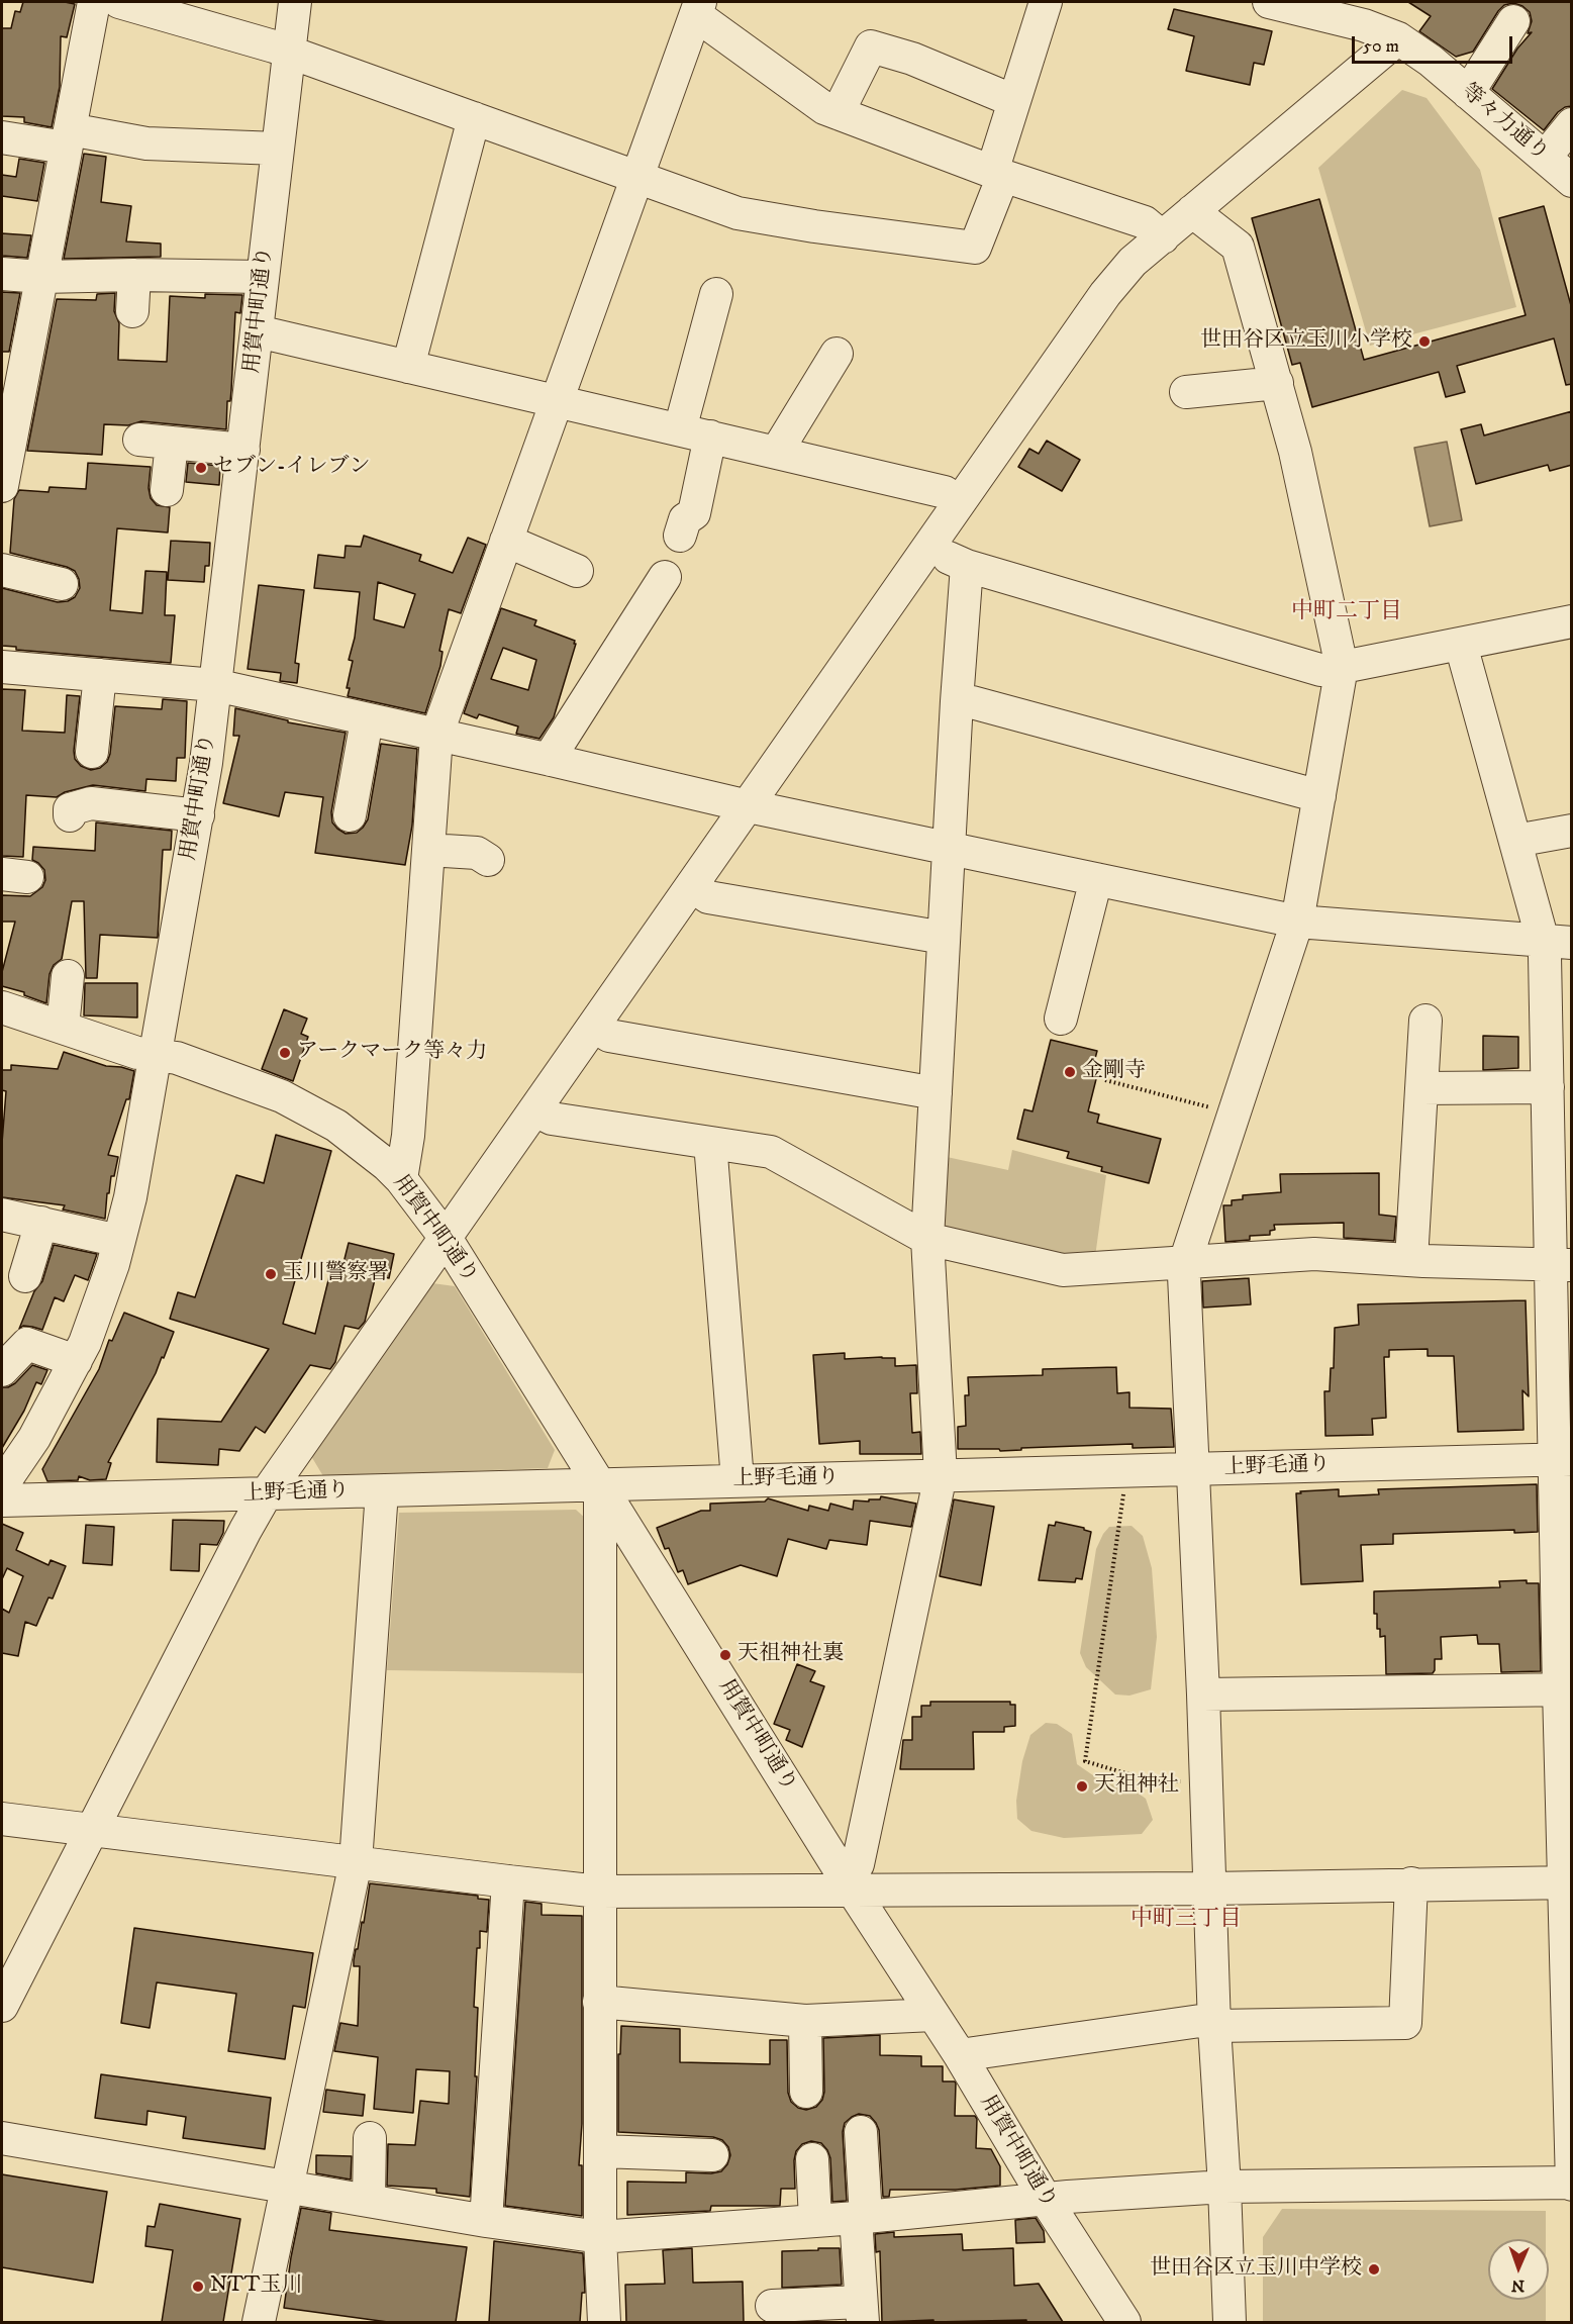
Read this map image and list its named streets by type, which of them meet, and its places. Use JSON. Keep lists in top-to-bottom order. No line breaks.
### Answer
{"streets":{"street":["等々力通り","用賀中町通り","上野毛通り"]},"crossings":[["用賀中町通り","上野毛通り"]],"districts":["中町二丁目","中町三丁目"],"places":["世田谷区立玉川小学校","セブン-イレブン","アークマーク等々力","金剛寺","玉川警察署","天祖神社裏","天祖神社","世田谷区立玉川中学校","NTT玉川"],"scale_bar":"50 m","north":"bottom"}
